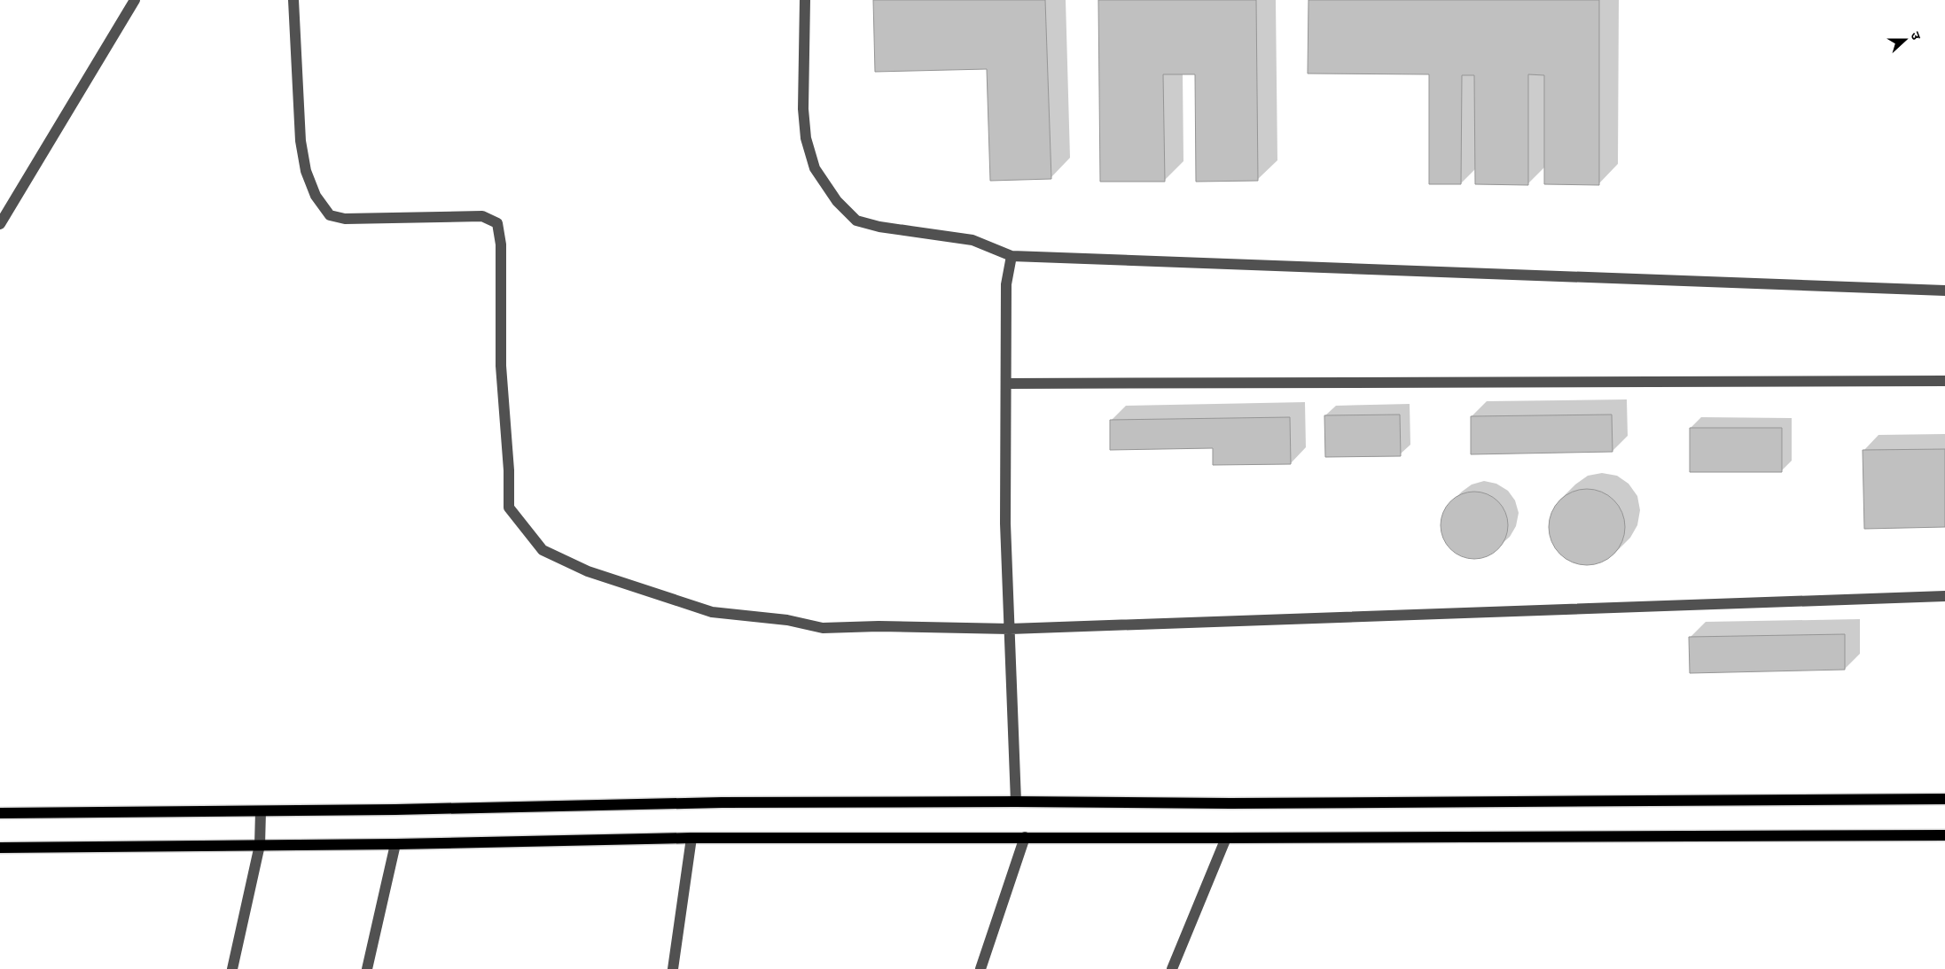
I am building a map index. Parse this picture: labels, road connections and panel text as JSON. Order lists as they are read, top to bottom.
{
  "north": "right"
}
